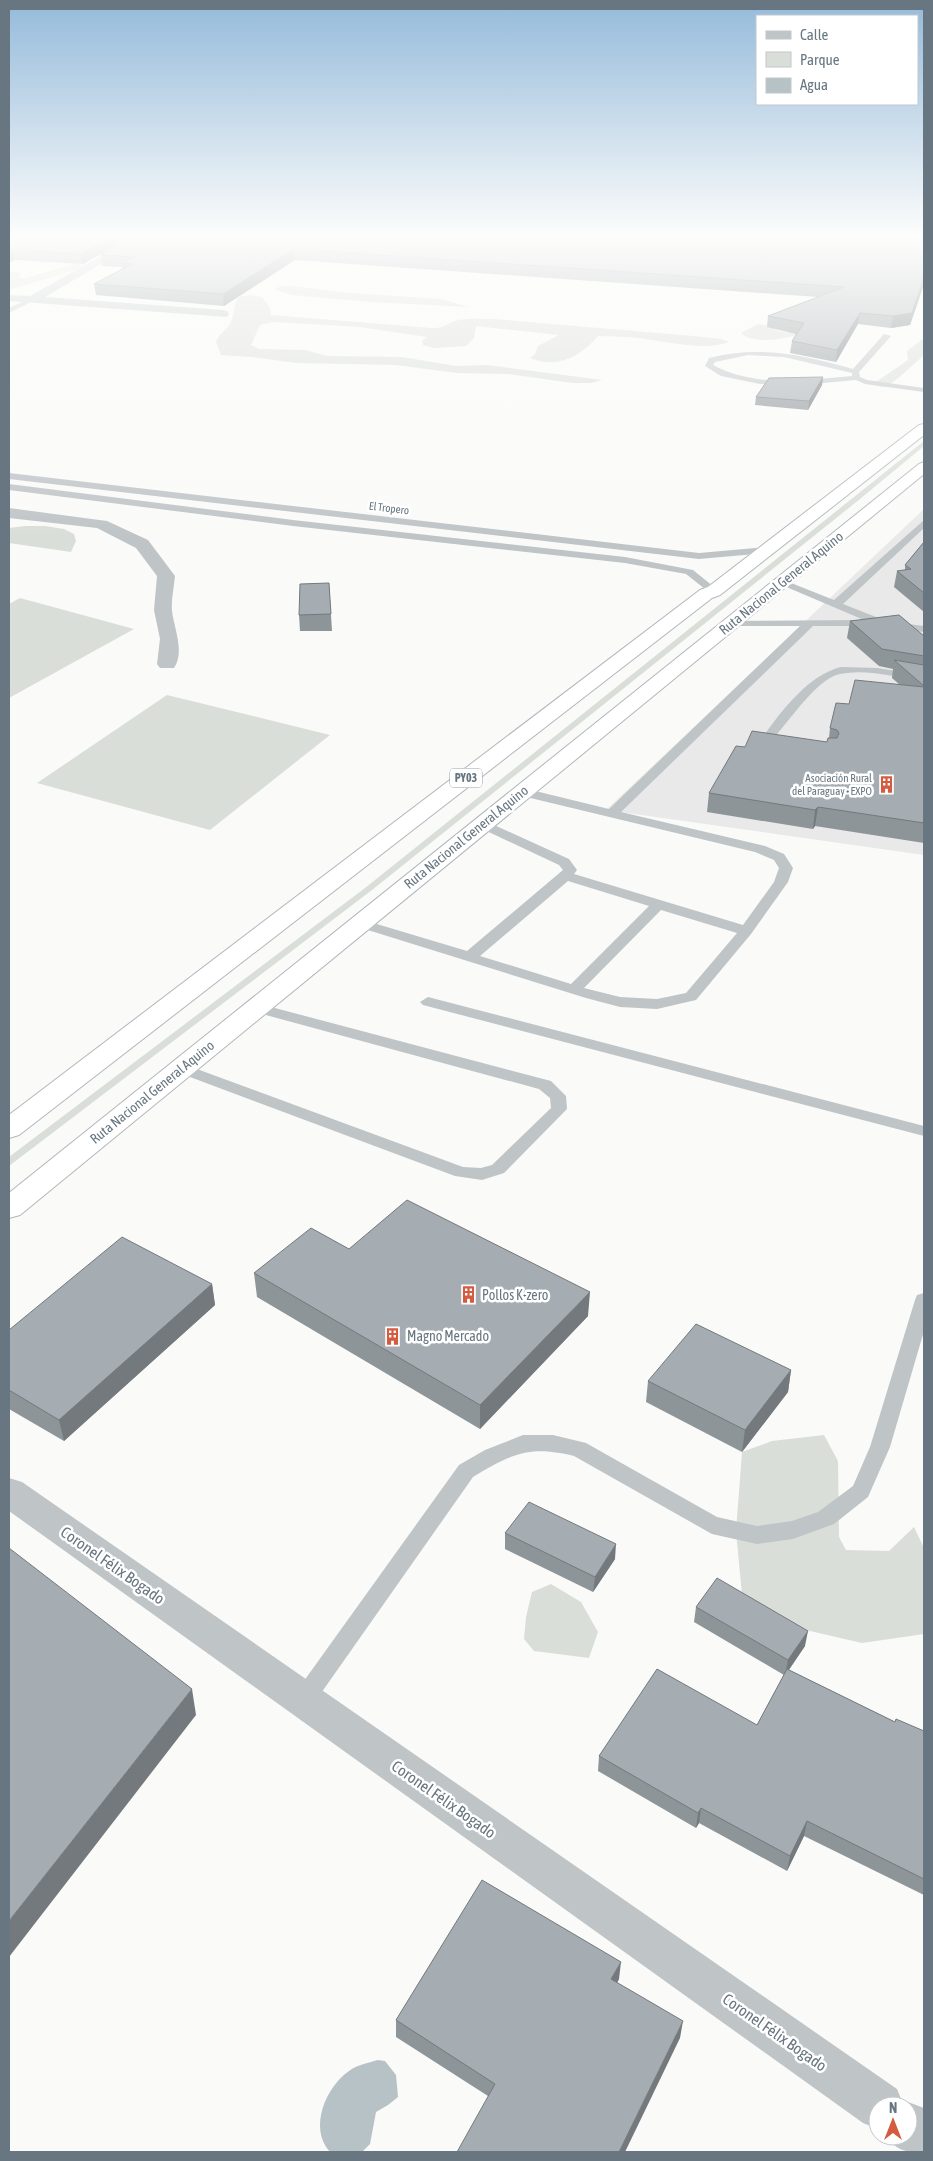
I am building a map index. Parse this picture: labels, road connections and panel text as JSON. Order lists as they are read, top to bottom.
{
  "streets": {
    "highway": ["Ruta Nacional General Aquino", "PY03"],
    "street": ["Coronel Félix Bogado"],
    "lane": ["El Tropero"]
  },
  "crossings": [
    ["El Tropero", "PY03"]
  ],
  "places": {
    "building": ["Asociación Rural del Paraguay - EXPO", "Pollos K-zero", "Magno Mercado"]
  },
  "legend": ["Calle", "Parque", "Agua"],
  "north": "top"
}
